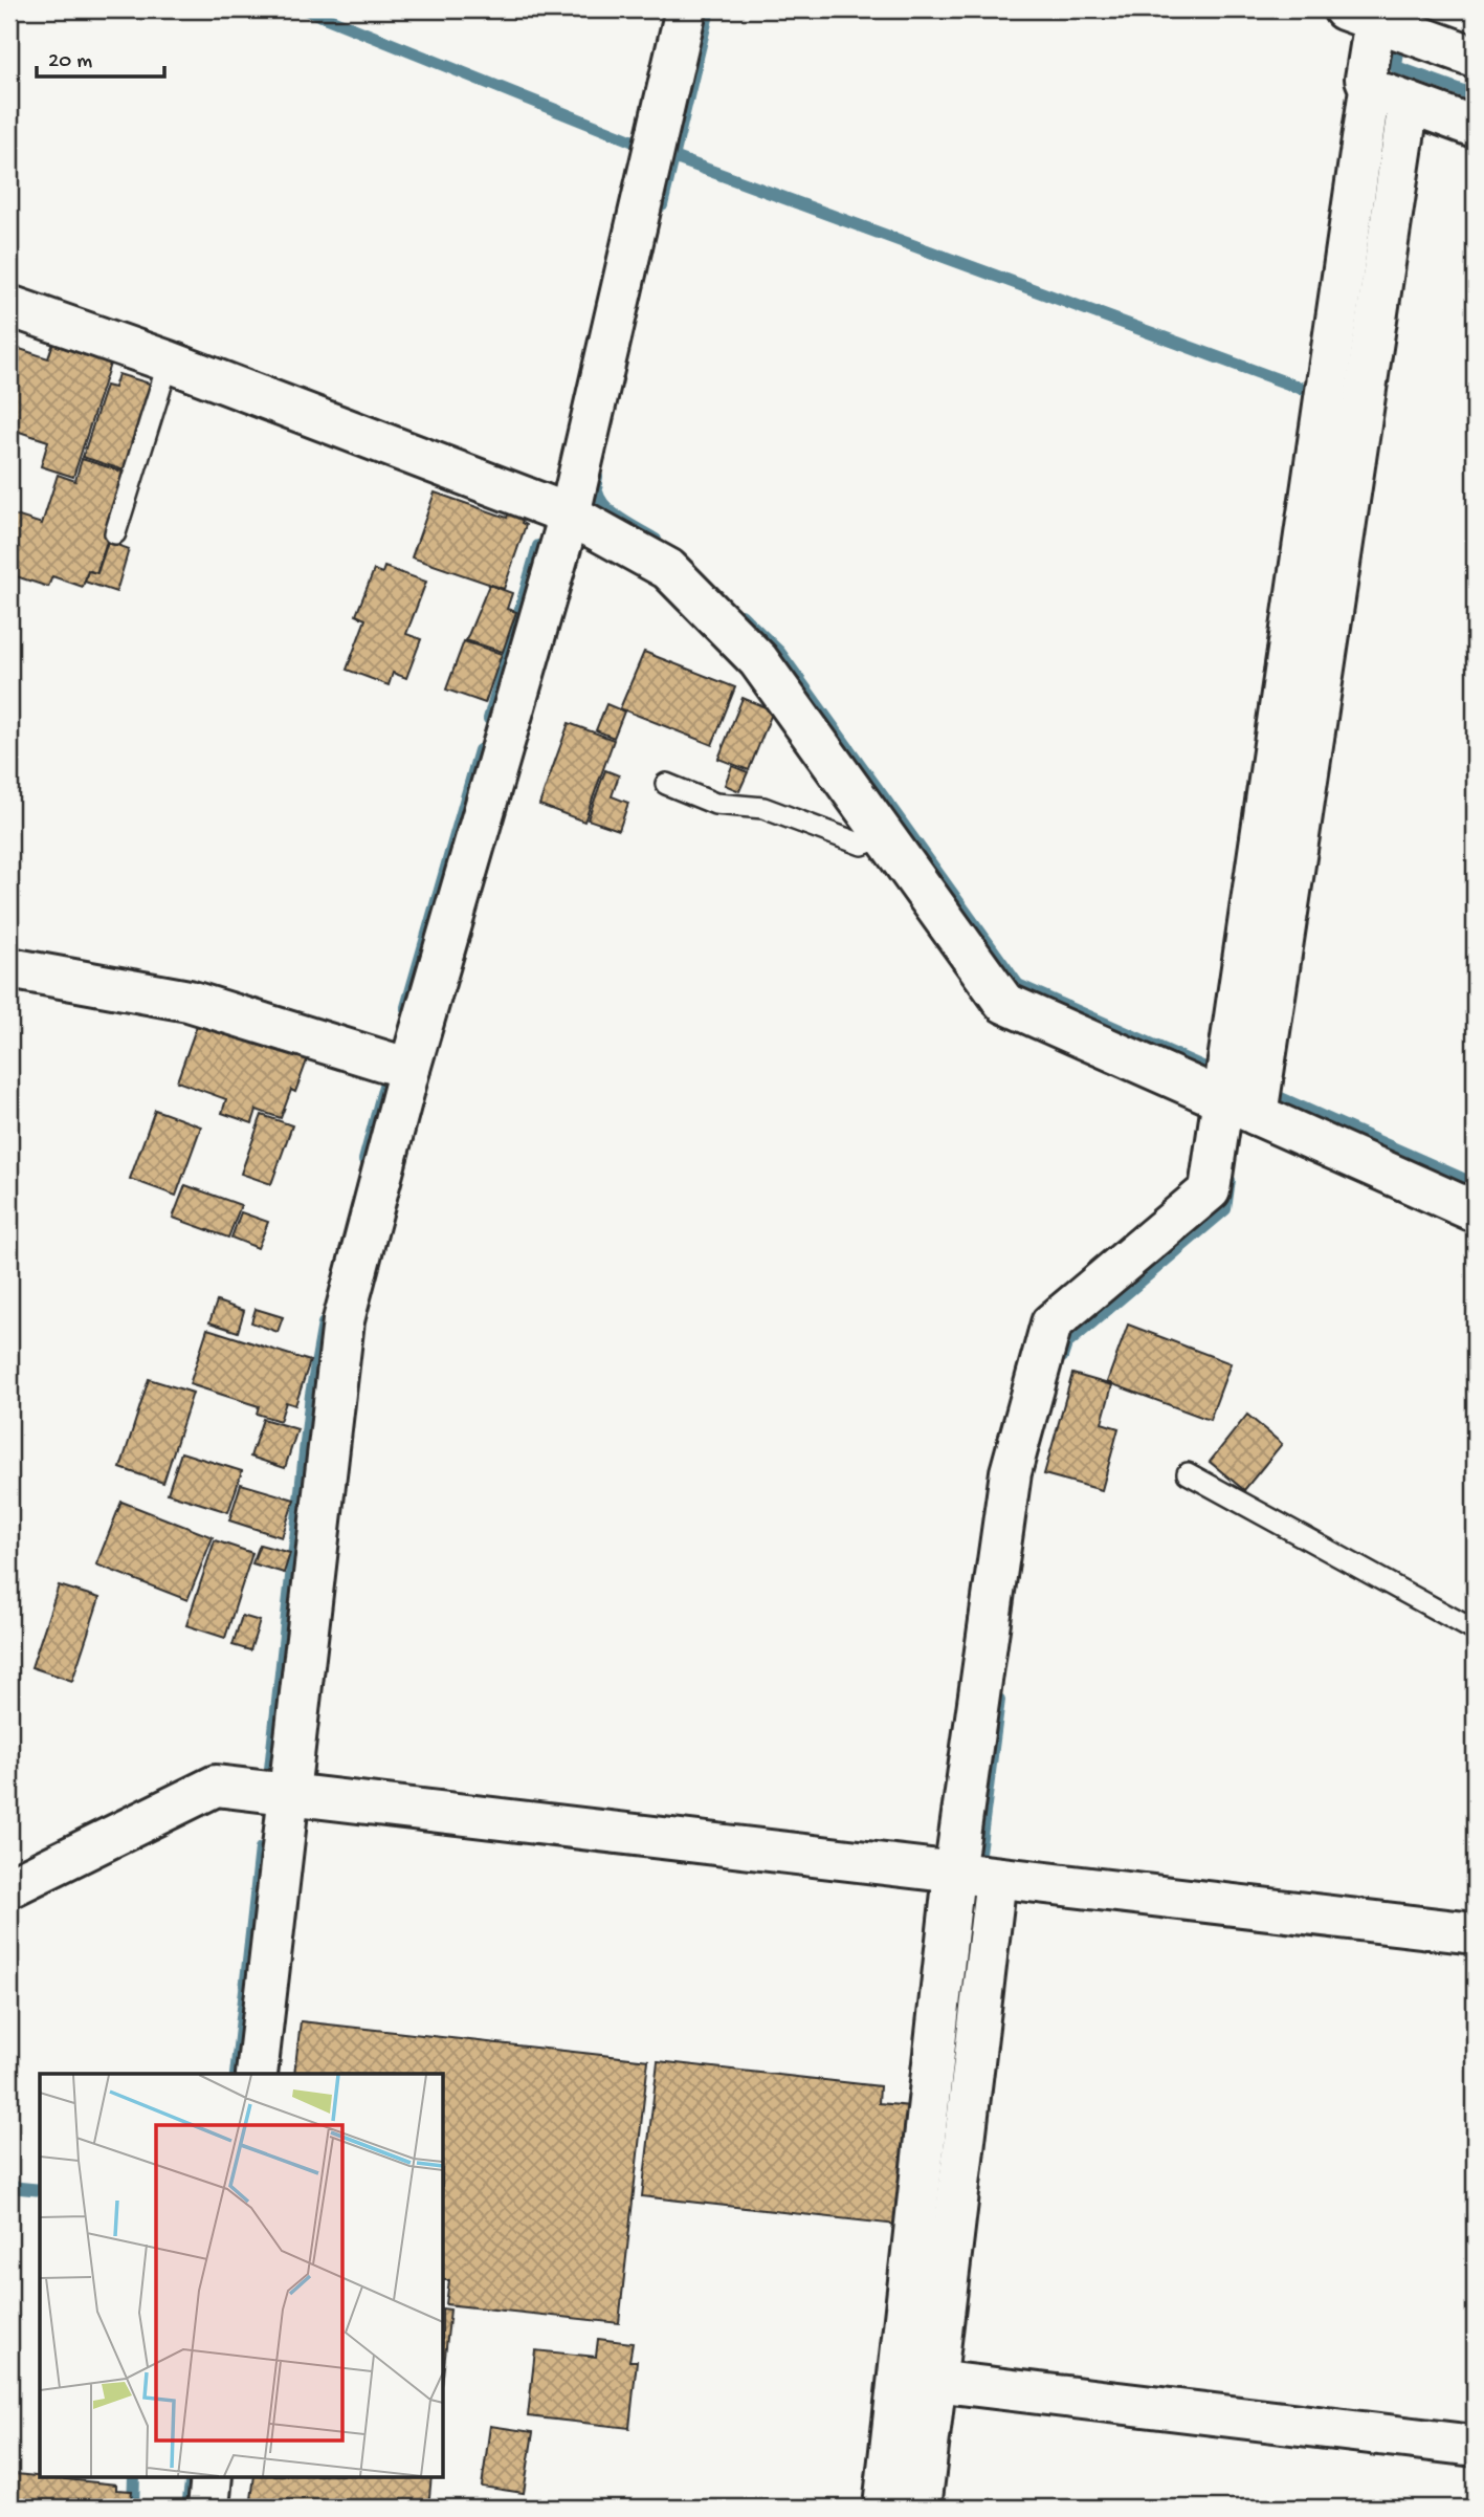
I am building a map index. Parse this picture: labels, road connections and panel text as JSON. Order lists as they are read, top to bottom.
{
  "scale_bar": "20 m"
}
